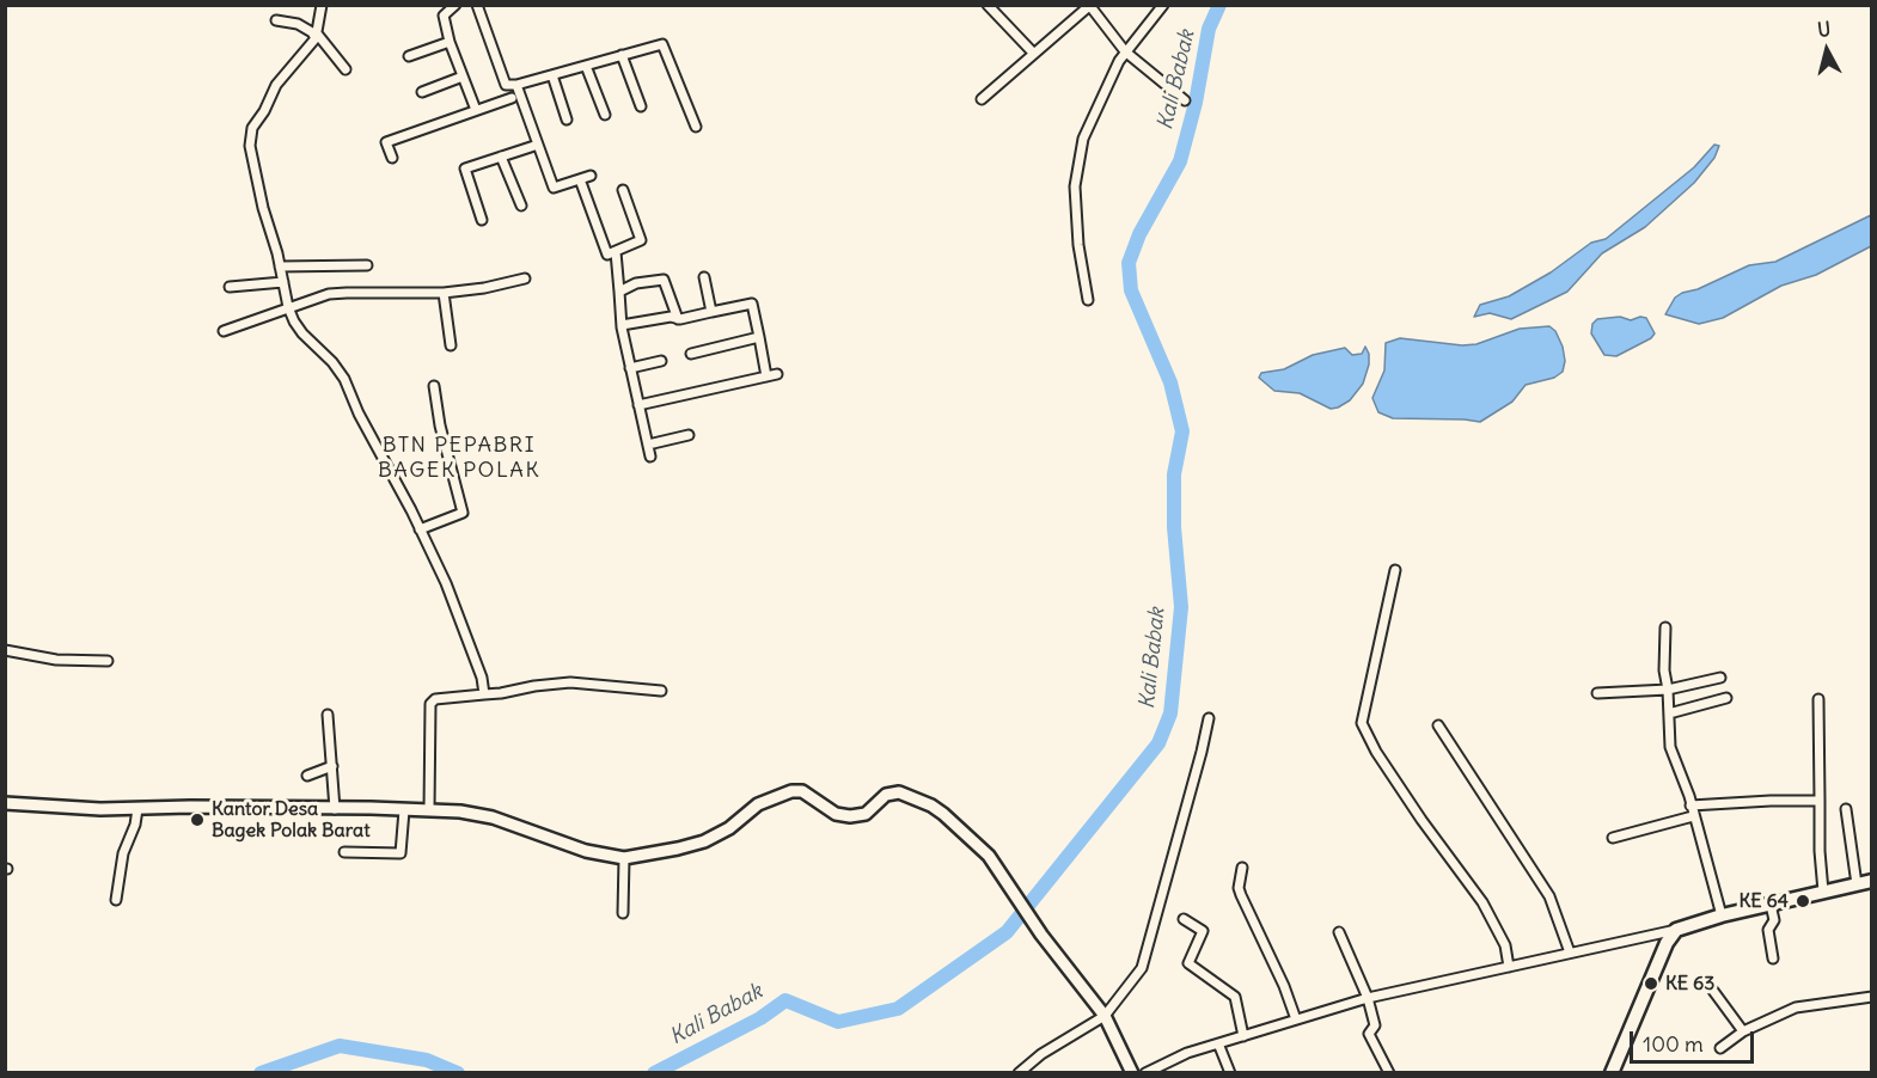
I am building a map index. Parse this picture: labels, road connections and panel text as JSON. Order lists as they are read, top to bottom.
{
  "districts": ["BTN PEPABRI BAGEK POLAK"],
  "water": ["Kali Babak"],
  "places": ["Kantor Desa Bagek Polak Barat", "KE 64", "KE 63"],
  "scale_bar": "100 m",
  "north": "top"
}
